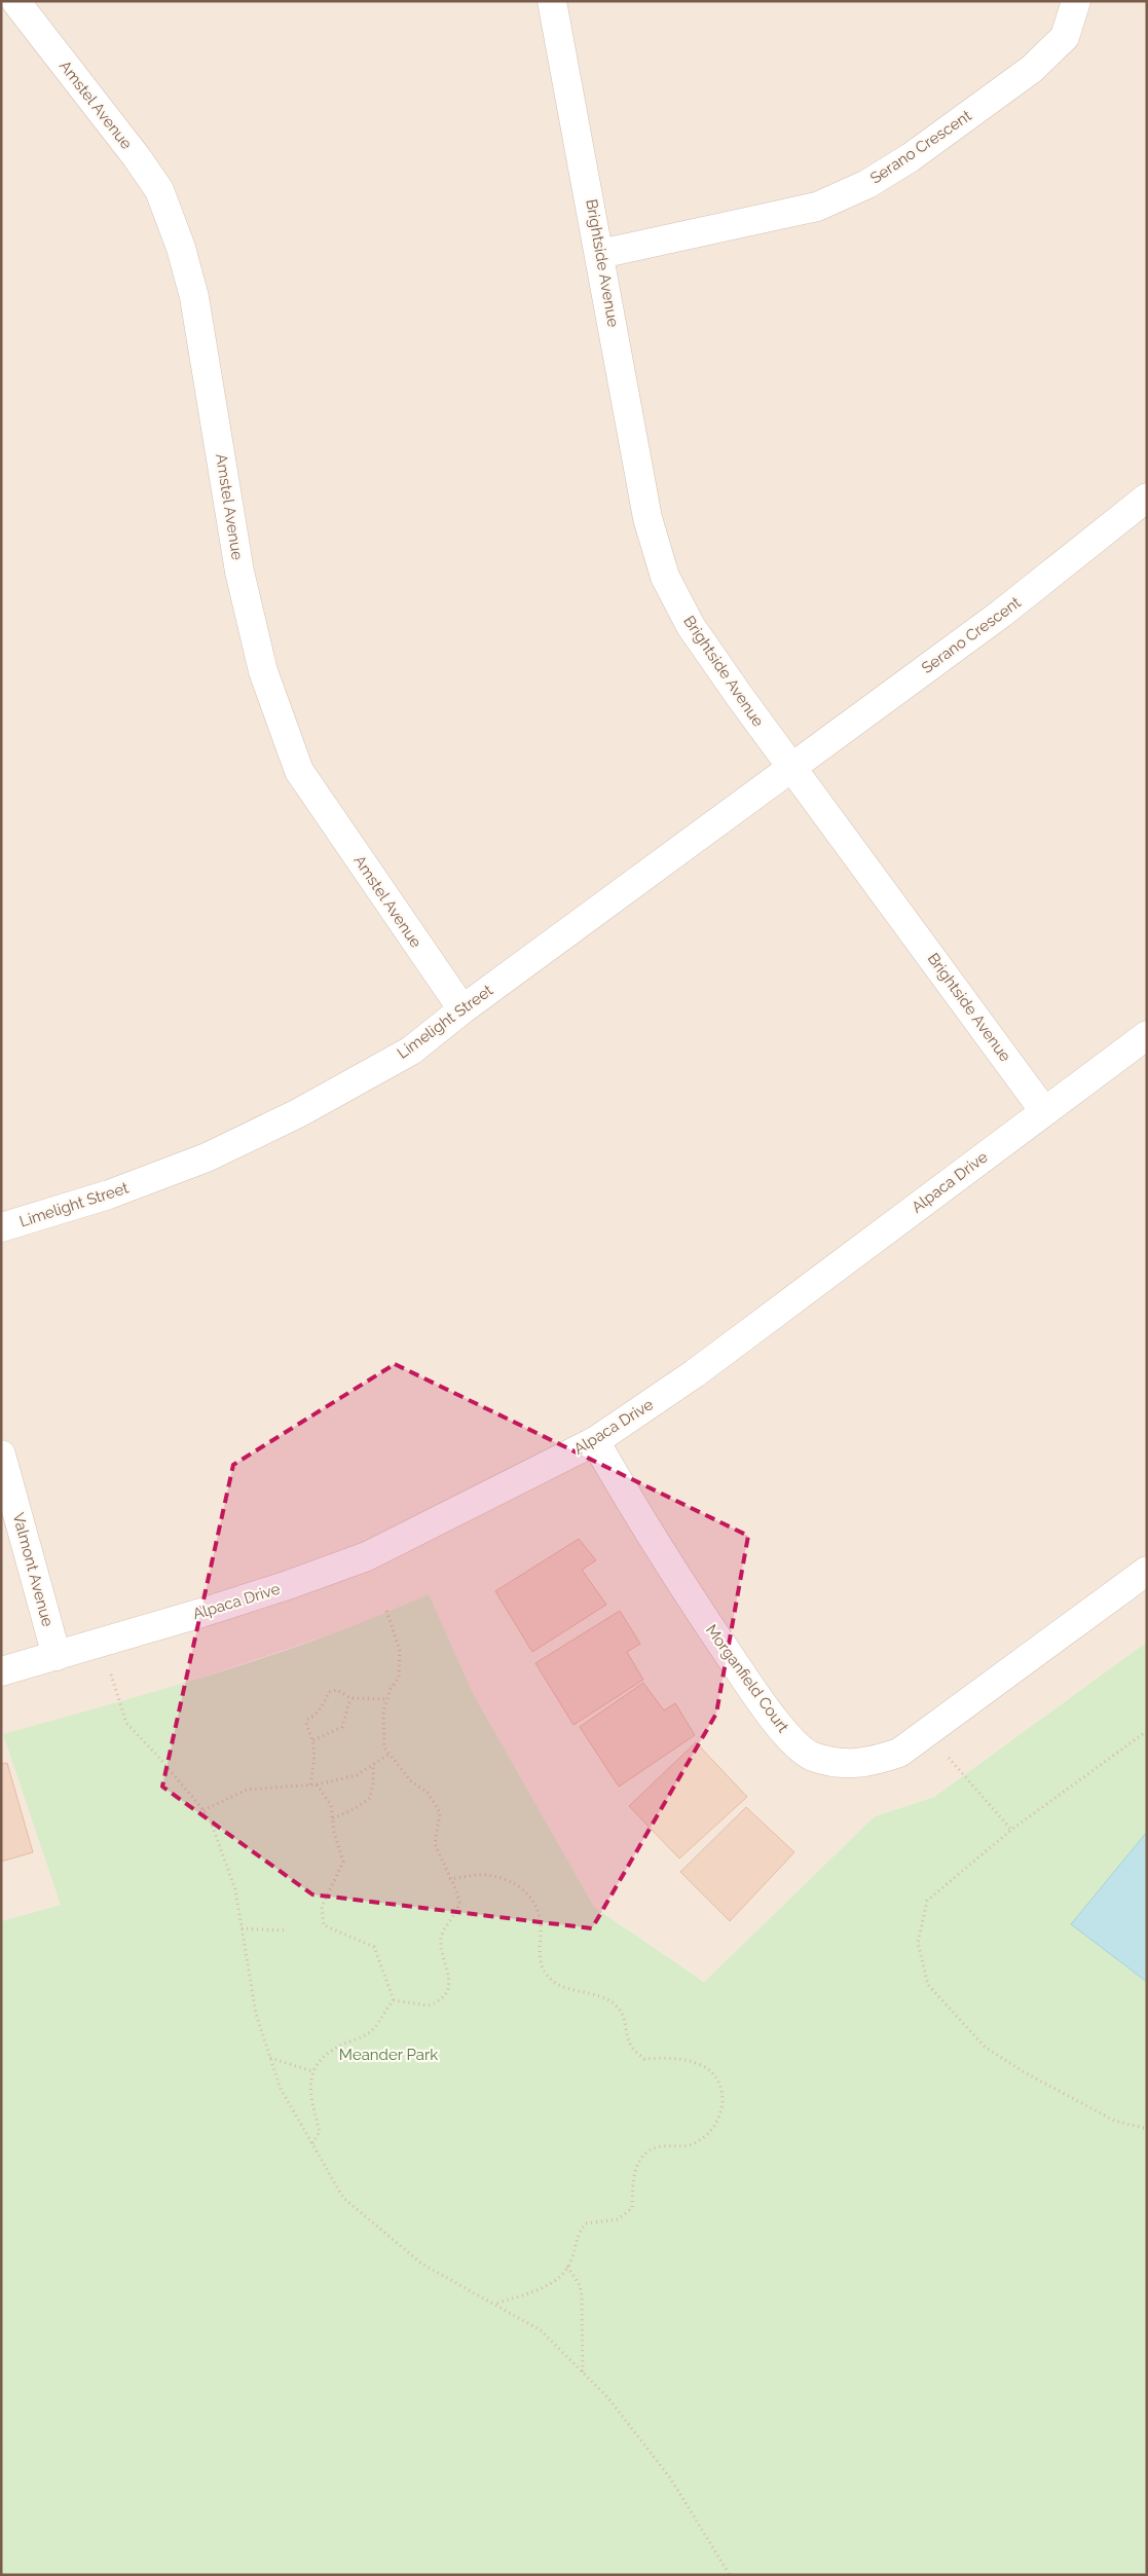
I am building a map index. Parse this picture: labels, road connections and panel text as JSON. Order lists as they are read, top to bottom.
{
  "streets": {
    "street": [
      "Amstel Avenue",
      "Serano Crescent",
      "Brightside Avenue",
      "Limelight Street",
      "Alpaca Drive",
      "Valmont Avenue",
      "Morganfield Court"
    ]
  },
  "crossings": [
    ["Amstel Avenue", "Limelight Street"],
    ["Serano Crescent", "Brightside Avenue"],
    ["Serano Crescent", "Limelight Street"],
    ["Brightside Avenue", "Limelight Street"],
    ["Brightside Avenue", "Alpaca Drive"],
    ["Alpaca Drive", "Valmont Avenue"],
    ["Alpaca Drive", "Morganfield Court"]
  ],
  "parks": ["Meander Park"]
}
